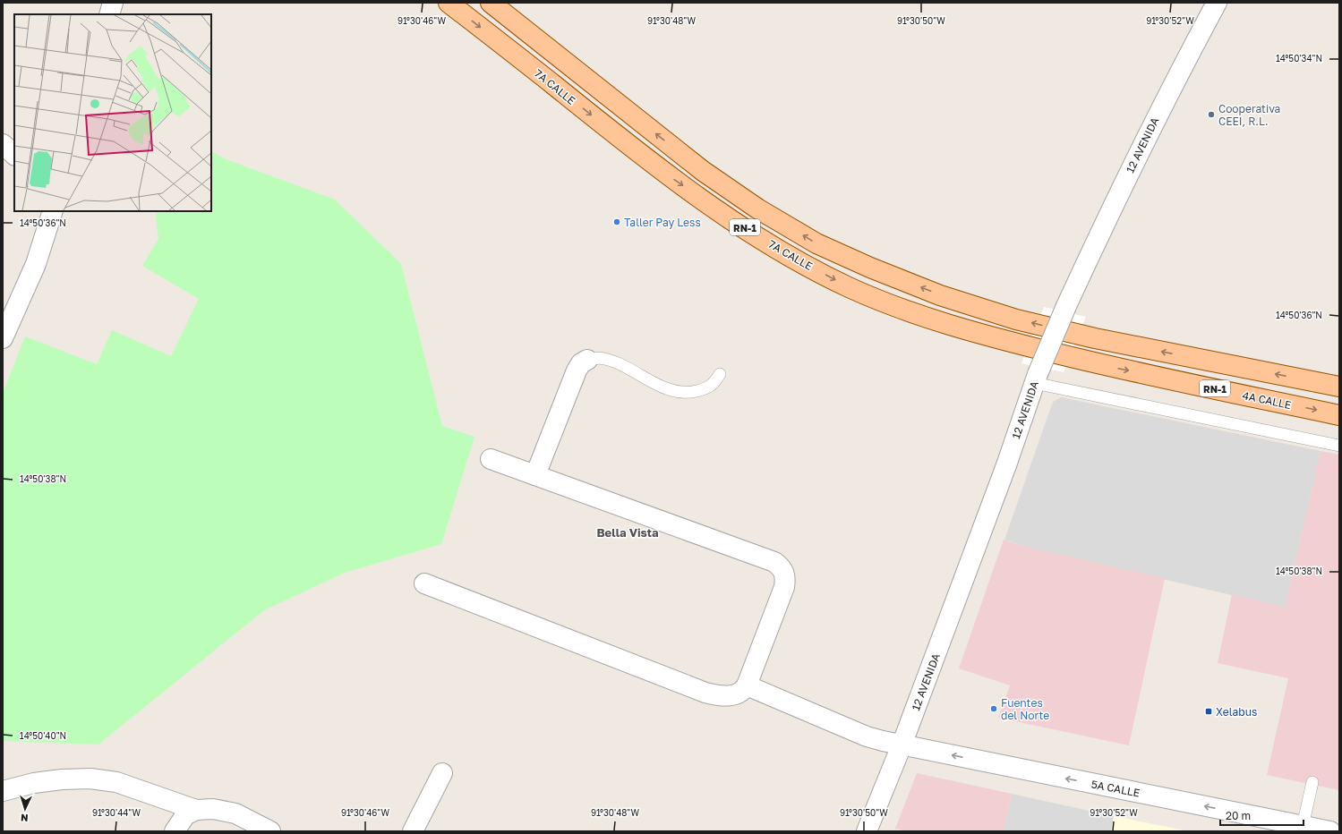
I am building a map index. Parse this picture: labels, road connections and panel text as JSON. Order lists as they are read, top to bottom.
{
  "streets": {
    "main road": ["7A CALLE", "RN-1", "4A CALLE"],
    "street": ["12 AVENIDA", "5A CALLE"]
  },
  "crossings": [
    ["7A CALLE", "4A CALLE"],
    ["12 AVENIDA", "5A CALLE"]
  ],
  "one_way": ["5A CALLE"],
  "districts": ["Bella Vista"],
  "places": {
    "other": ["Cooperativa CEEI, R.L.", "Taller Pay Less", "Fuentes del Norte"],
    "transit": ["Xelabus"]
  },
  "scale_bar": "20 m",
  "north": "bottom",
  "coordinates": [
    "91°30'46\"W",
    "91°30'48\"W",
    "91°30'50\"W",
    "91°30'52\"W",
    "14°50'34\"N",
    "14°50'36\"N",
    "14°50'38\"N",
    "14°50'40\"N",
    "91°30'44\"W"
  ]
}
